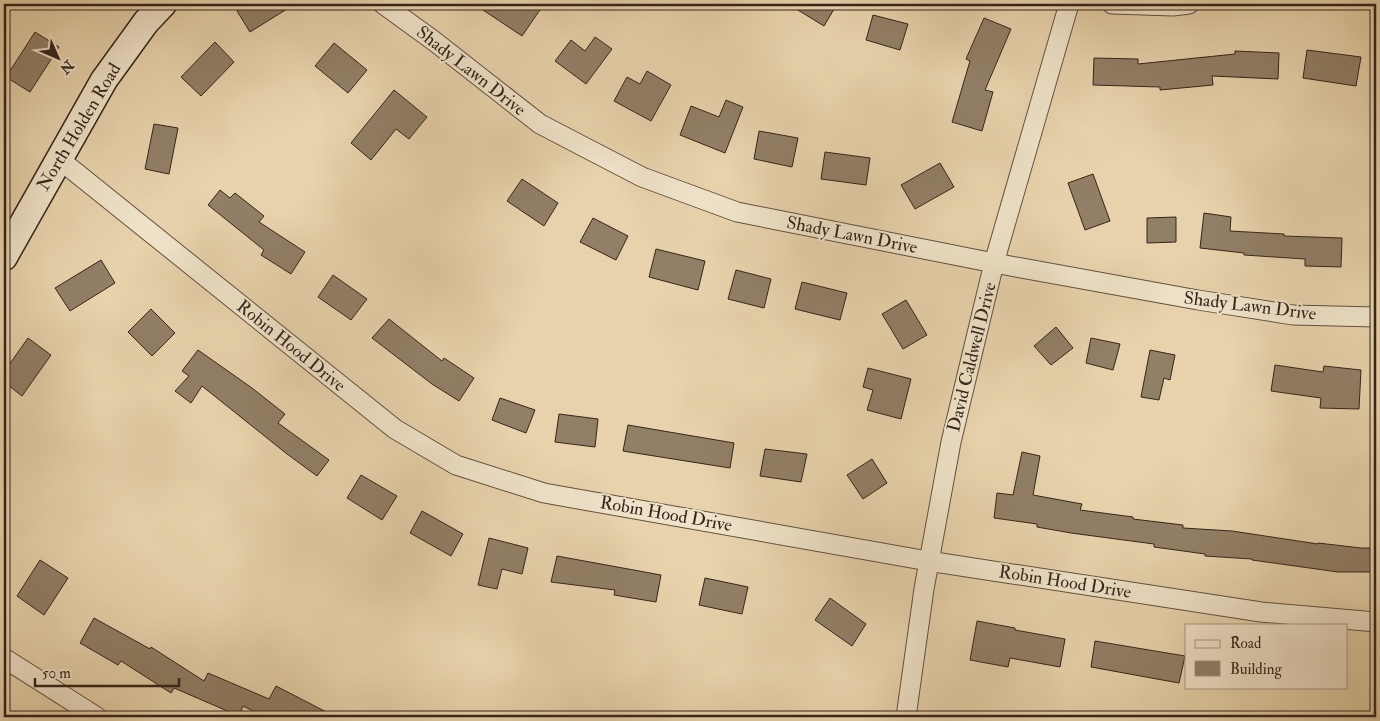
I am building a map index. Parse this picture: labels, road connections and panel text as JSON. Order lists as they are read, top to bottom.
{
  "streets": {
    "main road": ["North Holden Road"],
    "street": ["Shady Lawn Drive", "Robin Hood Drive", "David Caldwell Drive"]
  },
  "crossings": [
    ["Shady Lawn Drive", "David Caldwell Drive"],
    ["North Holden Road", "Robin Hood Drive"],
    ["Robin Hood Drive", "David Caldwell Drive"]
  ],
  "legend": ["Road", "Building"],
  "scale_bar": "50 m",
  "north": "bottom right"
}
